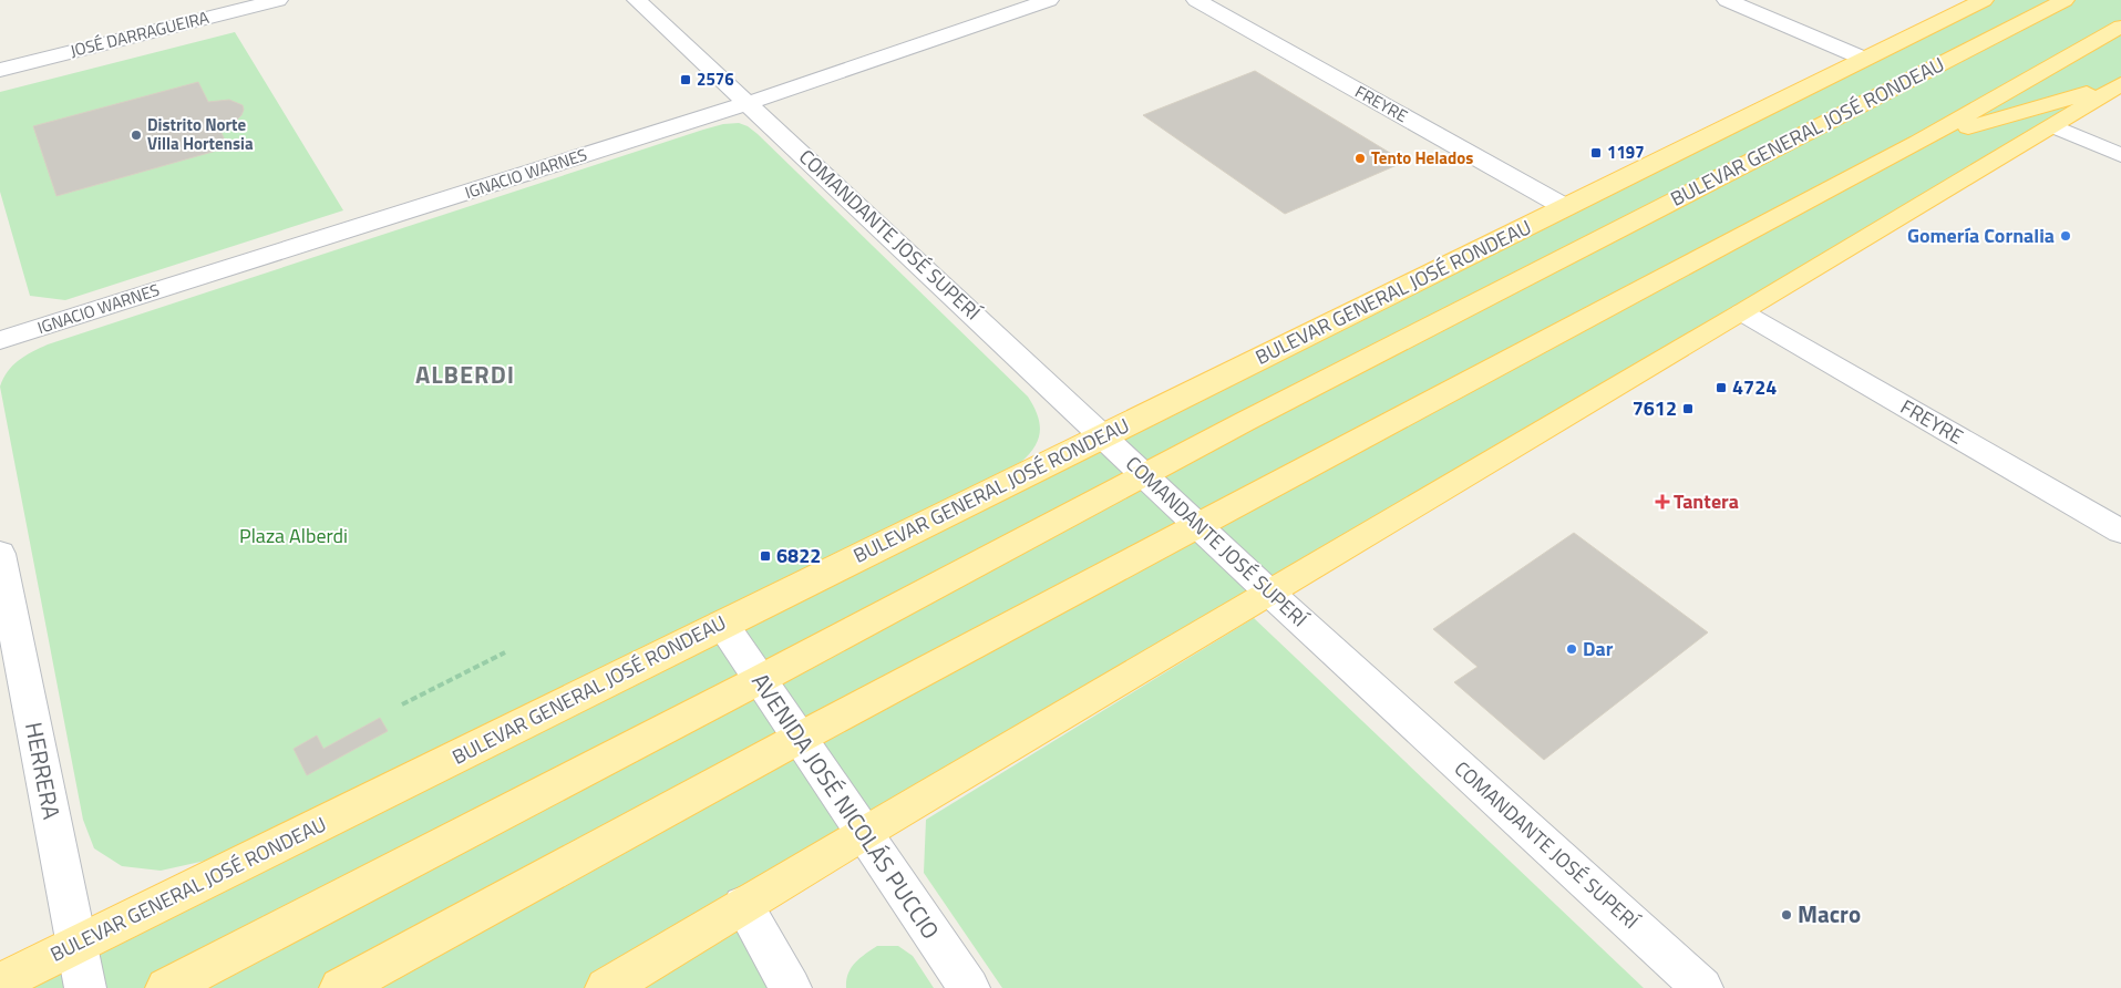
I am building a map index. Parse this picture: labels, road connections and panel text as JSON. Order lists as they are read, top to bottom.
{
  "streets": {
    "main road": ["BULEVAR GENERAL JOSÉ RONDEAU"],
    "street": [
      "JOSÉ DARRAGUEIRA",
      "FREYRE",
      "IGNACIO WARNES",
      "COMANDANTE JOSÉ SUPERÍ",
      "HERRERA",
      "AVENIDA JOSÉ NICOLÁS PUCCIO"
    ]
  },
  "crossings": [
    ["FREYRE", "BULEVAR GENERAL JOSÉ RONDEAU"],
    ["BULEVAR GENERAL JOSÉ RONDEAU", "COMANDANTE JOSÉ SUPERÍ"],
    ["BULEVAR GENERAL JOSÉ RONDEAU", "HERRERA"],
    ["BULEVAR GENERAL JOSÉ RONDEAU", "AVENIDA JOSÉ NICOLÁS PUCCIO"],
    ["IGNACIO WARNES", "COMANDANTE JOSÉ SUPERÍ"]
  ],
  "districts": ["ALBERDI"],
  "parks": ["Plaza Alberdi"],
  "places": {
    "transit": [
      "2576",
      "1197",
      "4724",
      "7612",
      "6822"
    ],
    "other": [
      "Distrito Norte Villa Hortensia",
      "Tento Helados",
      "Gomería Cornalia",
      "Dar",
      "Macro"
    ],
    "health": ["Tantera"]
  }
}
